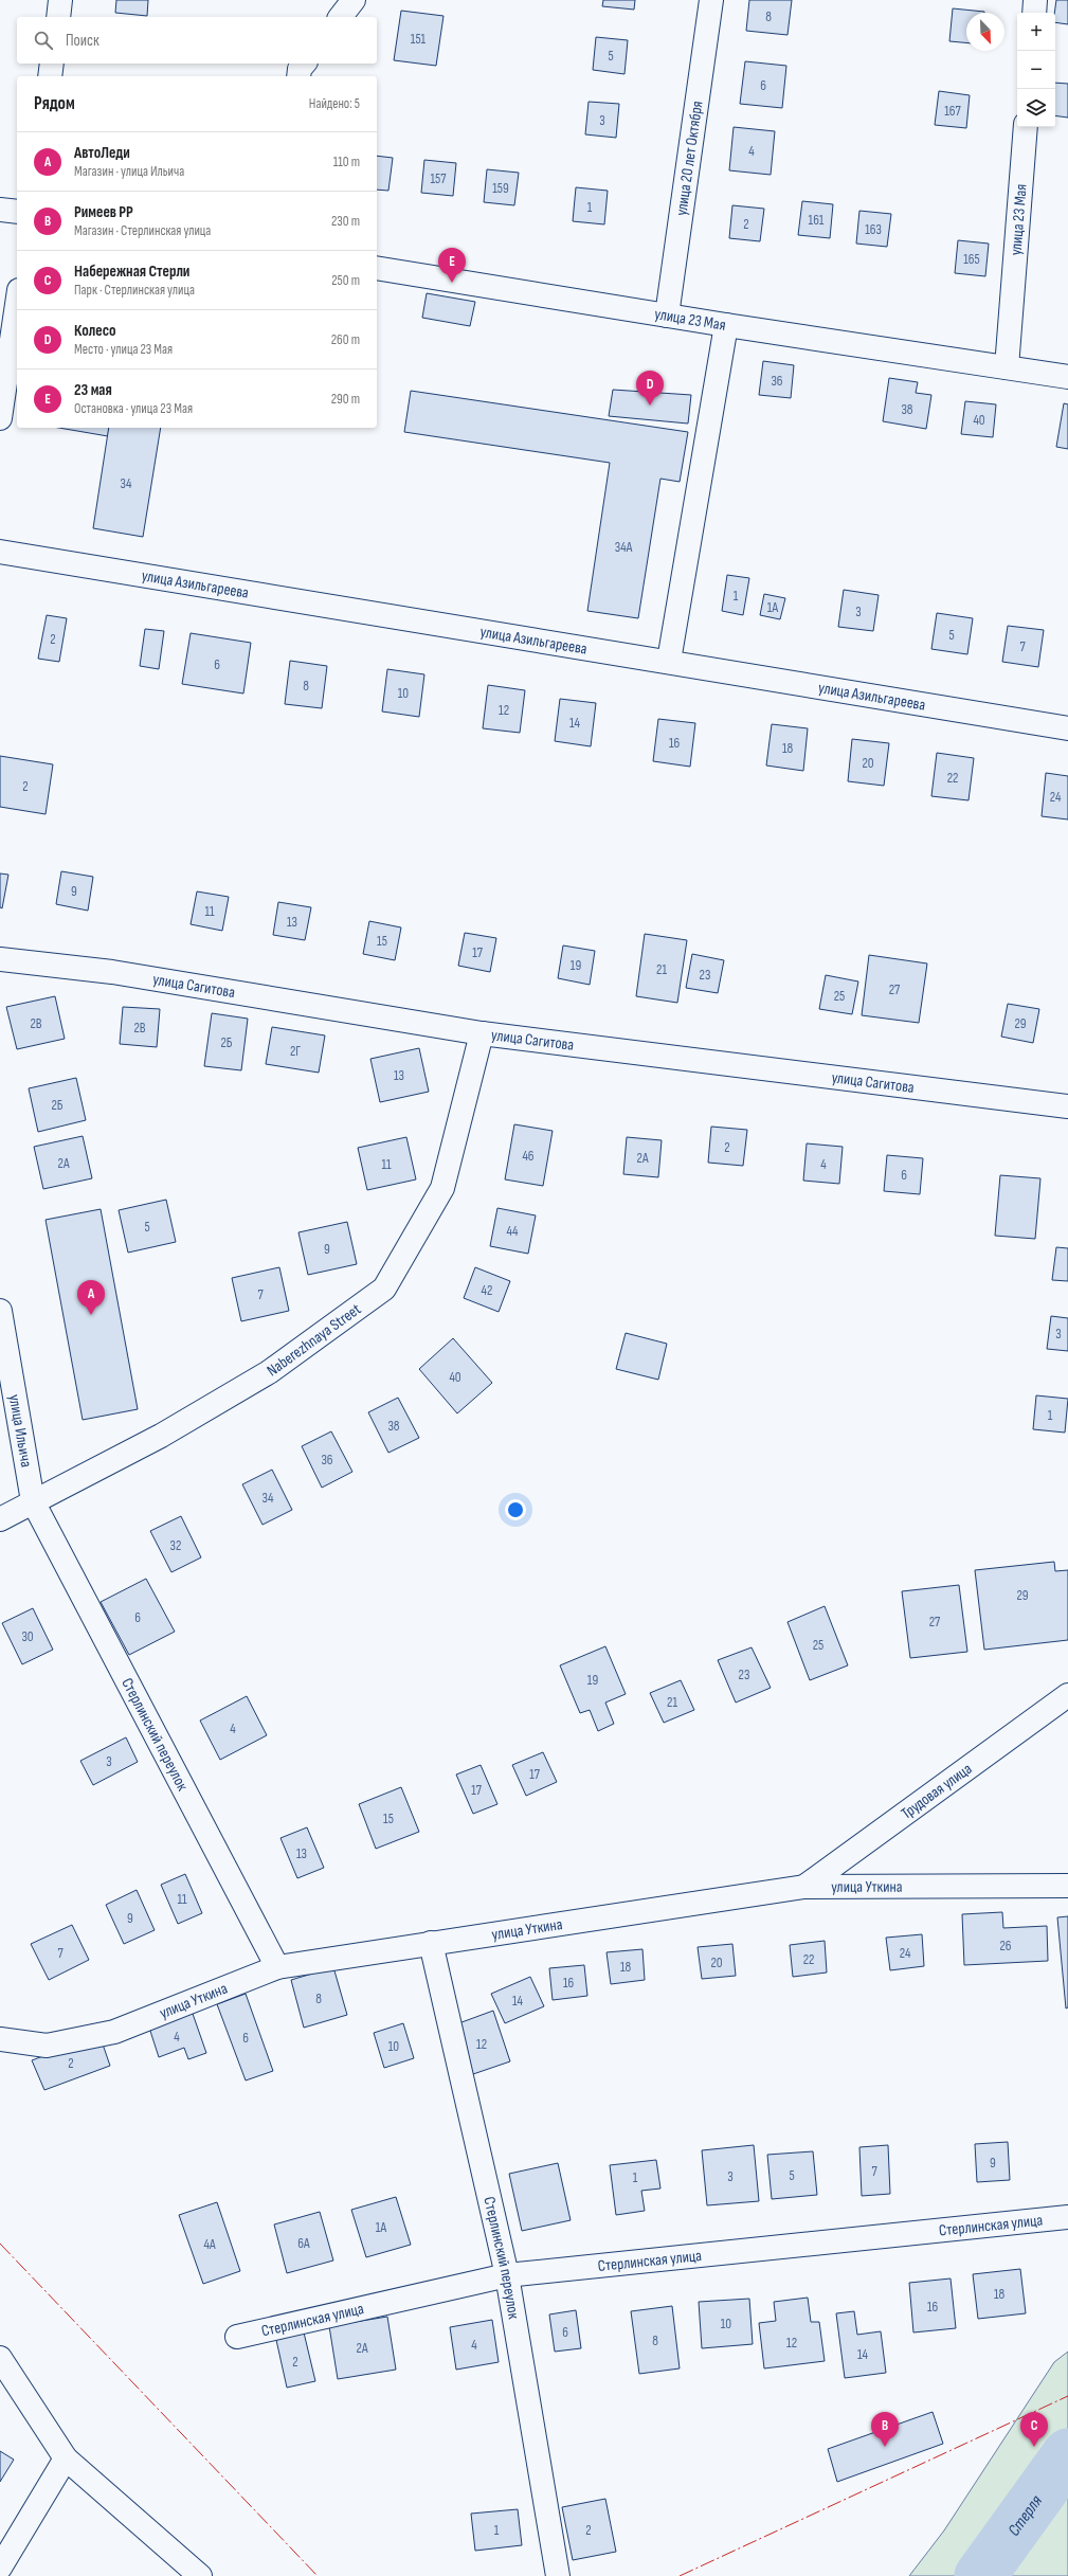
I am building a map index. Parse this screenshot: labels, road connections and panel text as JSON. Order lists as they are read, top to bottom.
{
  "streets": {
    "street": [
      "улица 20 лет Октября",
      "улица 23 Мая",
      "улица Азильгареева",
      "улица Сагитова",
      "Naberezhnaya Street",
      "улица Ильича",
      "Стерлинский переулок",
      "Трудовая улица",
      "улица Уткина",
      "Стерлинская улица"
    ]
  },
  "crossings": [
    ["улица 20 лет Октября", "улица 23 Мая"],
    ["улица Сагитова", "Naberezhnaya Street"],
    ["Naberezhnaya Street", "улица Ильича"],
    ["Naberezhnaya Street", "Стерлинский переулок"],
    ["улица Ильича", "Стерлинский переулок"],
    ["Стерлинский переулок", "улица Уткина"],
    ["Стерлинский переулок", "Стерлинская улица"],
    ["Трудовая улица", "улица Уткина"]
  ],
  "water": ["Стерля"],
  "house_numbers": [
    "8",
    "151",
    "5",
    "6",
    "167",
    "3",
    "4",
    "157",
    "159",
    "1",
    "161",
    "2",
    "163",
    "165",
    "36",
    "38",
    "40",
    "34",
    "34А",
    "1",
    "1А",
    "3",
    "5",
    "2",
    "7",
    "6",
    "8",
    "10",
    "12",
    "14",
    "16",
    "18",
    "20",
    "22",
    "2",
    "24",
    "9",
    "11",
    "13",
    "15",
    "17",
    "19",
    "21",
    "23",
    "27",
    "25",
    "2В",
    "29",
    "2В",
    "2Б",
    "2Г",
    "13",
    "2Б",
    "2",
    "46",
    "2А",
    "2А",
    "11",
    "4",
    "6",
    "5",
    "44",
    "9",
    "42",
    "7",
    "3",
    "40",
    "1",
    "38",
    "36",
    "34",
    "32",
    "29",
    "6",
    "27",
    "30",
    "25",
    "23",
    "19",
    "21",
    "4",
    "3",
    "17",
    "17",
    "15",
    "13",
    "11",
    "9",
    "26",
    "7",
    "24",
    "22",
    "20",
    "18",
    "16",
    "8",
    "14",
    "4",
    "6",
    "12",
    "10",
    "2",
    "9",
    "7",
    "5",
    "3",
    "1",
    "1А",
    "6А",
    "4А",
    "18",
    "16",
    "10",
    "6",
    "8",
    "12",
    "4",
    "2А",
    "14",
    "2",
    "1",
    "2"
  ],
  "north": "bottom right",
  "page": {
    "map_buttons": ["+", "−"],
    "search": "Поиск",
    "heading": ["Рядом", "Найдено: 5"],
    "list": [
      {
        "mark": "A",
        "name": "АвтоЛеди",
        "note": "Магазин · улица Ильича",
        "value": "110 m"
      },
      {
        "mark": "B",
        "name": "Римеев РР",
        "note": "Магазин · Стерлинская улица",
        "value": "230 m"
      },
      {
        "mark": "C",
        "name": "Набережная Стерли",
        "note": "Парк · Стерлинская улица",
        "value": "250 m"
      },
      {
        "mark": "D",
        "name": "Колесо",
        "note": "Место · улица 23 Мая",
        "value": "260 m"
      },
      {
        "mark": "E",
        "name": "23 мая",
        "note": "Остановка · улица 23 Мая",
        "value": "290 m"
      }
    ],
    "pins": [
      "E",
      "D",
      "A",
      "B",
      "C"
    ]
  }
}
